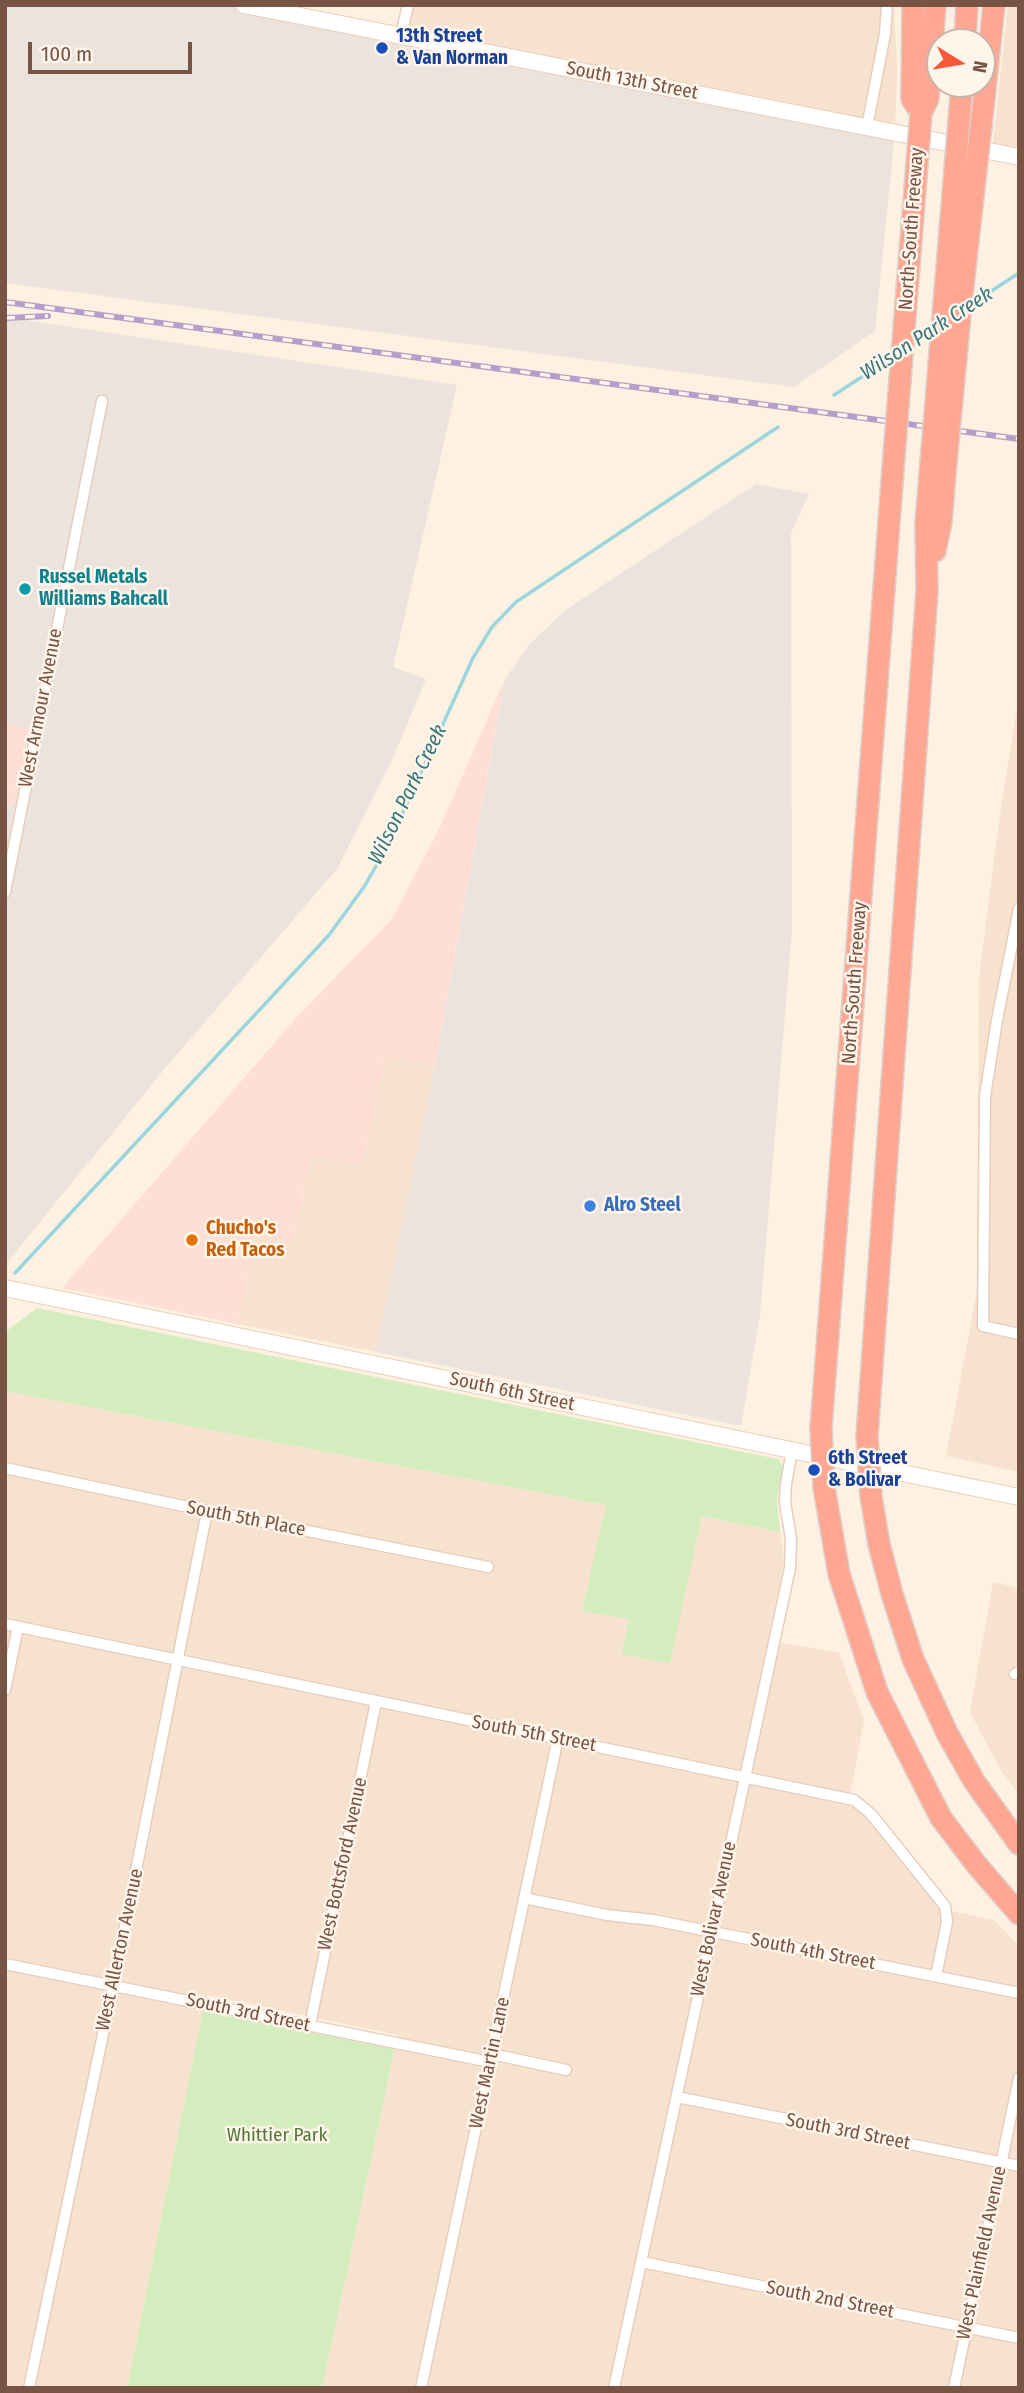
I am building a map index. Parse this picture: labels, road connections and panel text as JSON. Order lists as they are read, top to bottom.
{
  "streets": {
    "highway": ["North-South Freeway"],
    "street": [
      "South 13th Street",
      "West Armour Avenue",
      "South 6th Street",
      "South 5th Place",
      "South 5th Street",
      "West Bottsford Avenue",
      "West Bolivar Avenue",
      "West Allerton Avenue",
      "South 4th Street",
      "South 3rd Street",
      "West Martin Lane",
      "West Plainfield Avenue",
      "South 2nd Street"
    ]
  },
  "crossings": [
    ["South 6th Street", "West Bolivar Avenue"],
    ["South 5th Place", "West Allerton Avenue"],
    ["South 5th Street", "West Bottsford Avenue"],
    ["South 5th Street", "West Bolivar Avenue"],
    ["South 5th Street", "West Allerton Avenue"],
    ["South 5th Street", "South 4th Street"],
    ["South 5th Street", "West Martin Lane"],
    ["West Bottsford Avenue", "South 3rd Street"],
    ["West Bolivar Avenue", "South 4th Street"],
    ["West Bolivar Avenue", "South 3rd Street"],
    ["West Bolivar Avenue", "South 2nd Street"],
    ["West Allerton Avenue", "South 3rd Street"],
    ["South 4th Street", "West Martin Lane"],
    ["South 3rd Street", "West Martin Lane"],
    ["South 3rd Street", "West Plainfield Avenue"],
    ["West Plainfield Avenue", "South 2nd Street"]
  ],
  "water": ["Wilson Park Creek"],
  "parks": ["Whittier Park"],
  "places": [
    "13th Street & Van Norman",
    "Russel Metals Williams Bahcall",
    "Alro Steel",
    "Chucho's Red Tacos",
    "6th Street & Bolivar"
  ],
  "scale_bar": "100 m",
  "north": "right"
}
